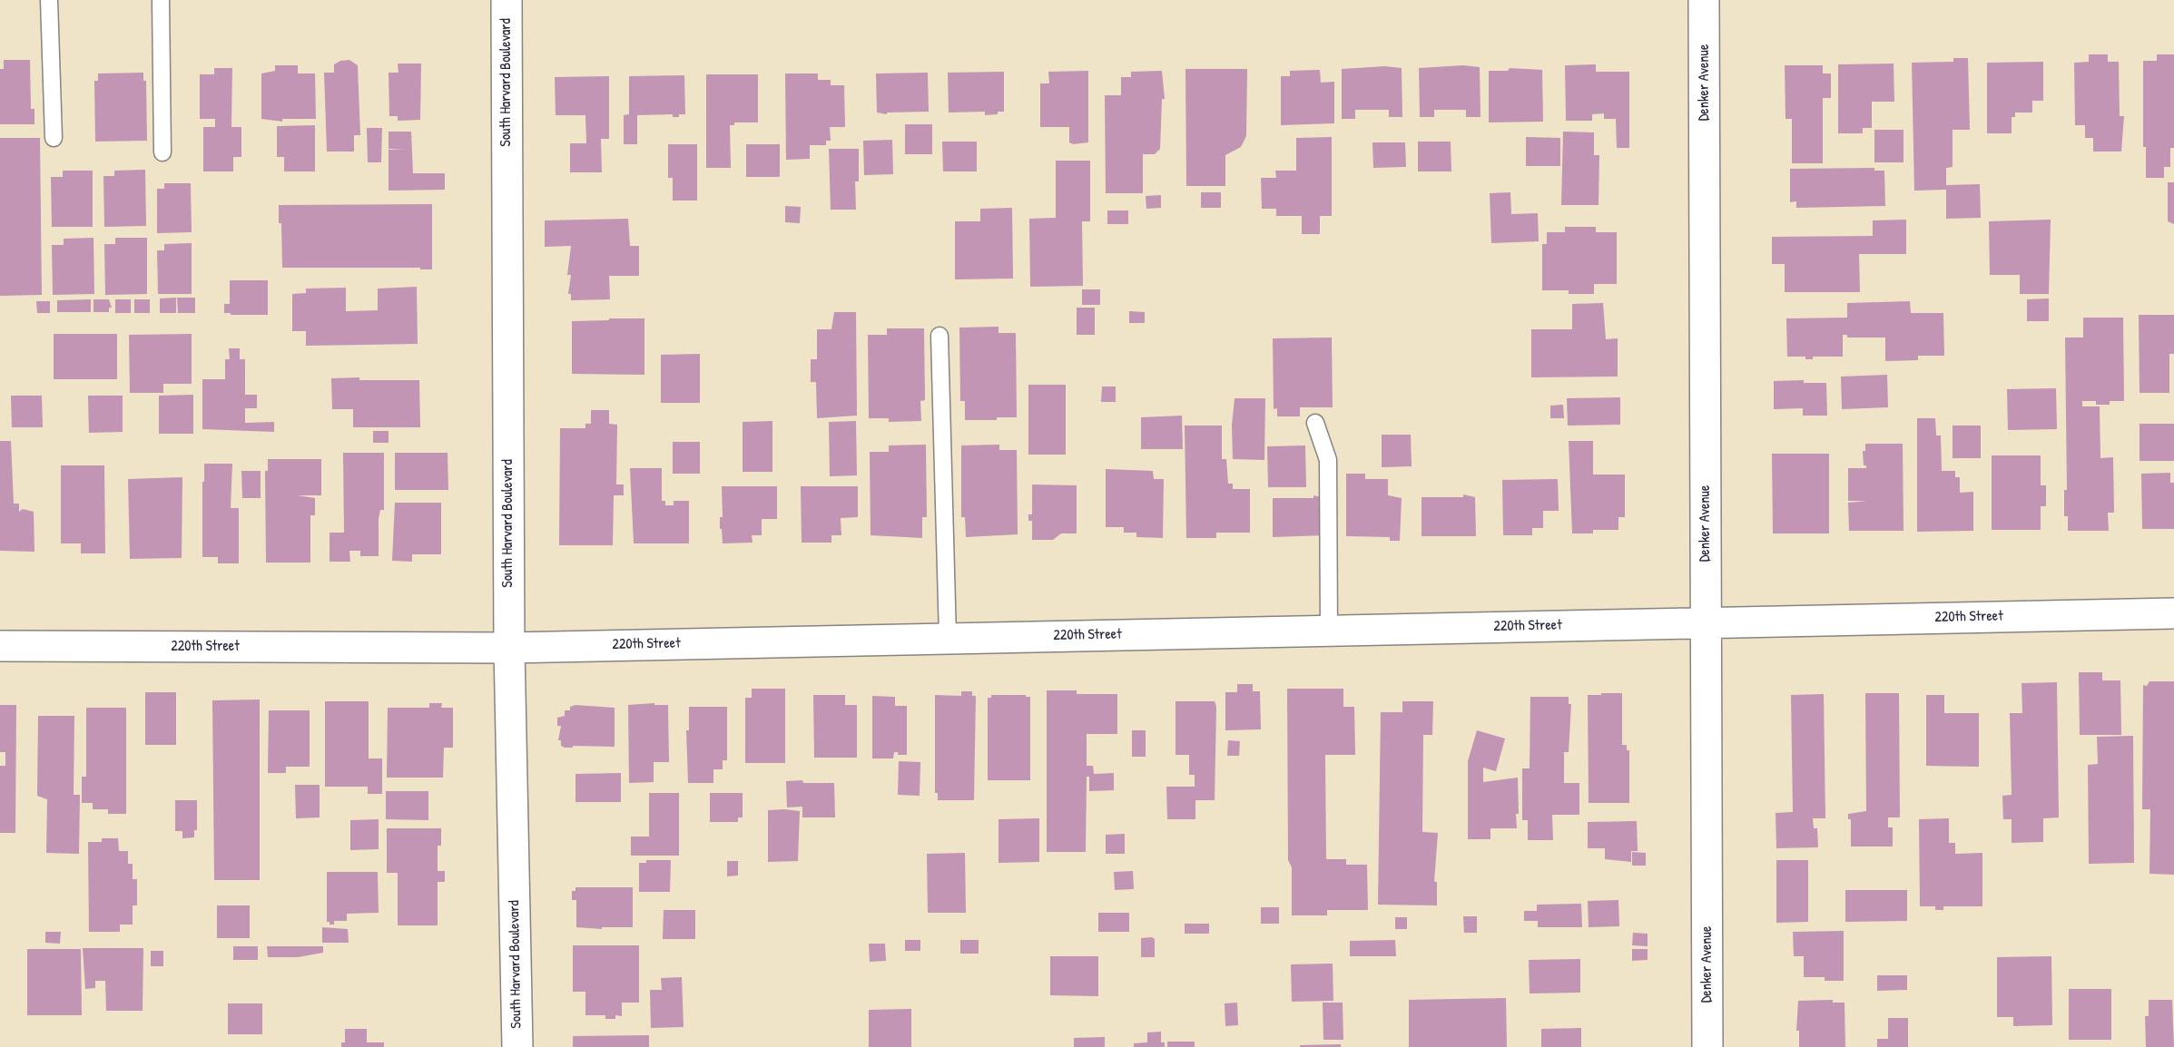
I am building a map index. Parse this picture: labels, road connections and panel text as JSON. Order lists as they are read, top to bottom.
{
  "streets": {
    "street": ["South Harvard Boulevard", "Denker Avenue", "220th Street"]
  },
  "crossings": [
    ["South Harvard Boulevard", "220th Street"],
    ["Denker Avenue", "220th Street"]
  ]
}
